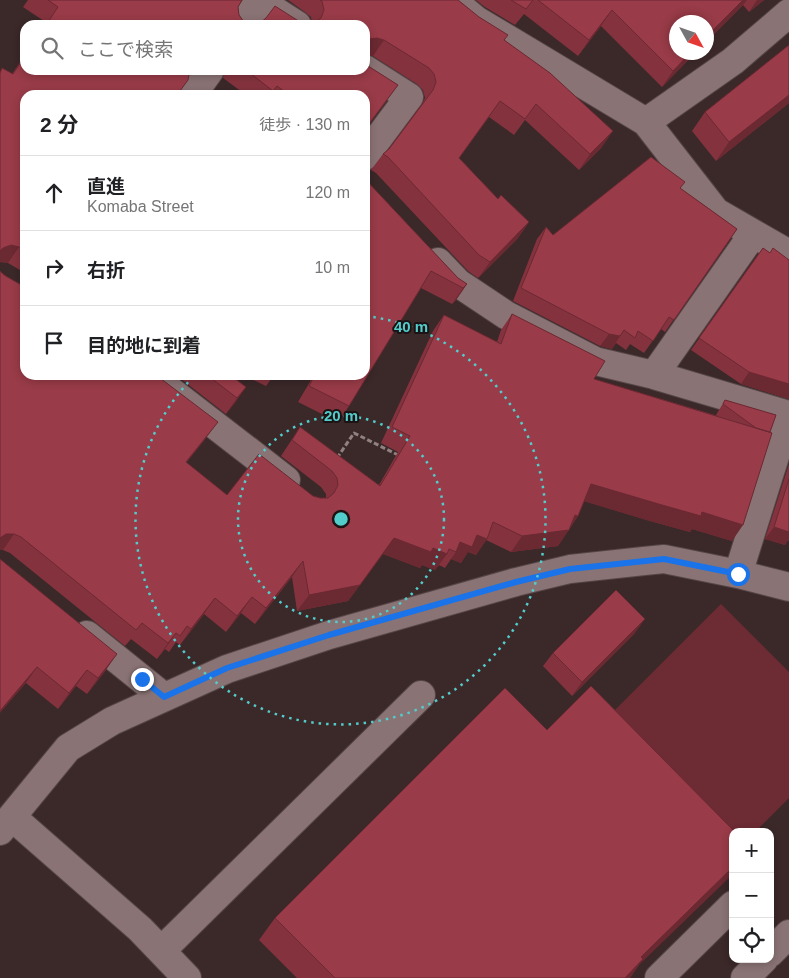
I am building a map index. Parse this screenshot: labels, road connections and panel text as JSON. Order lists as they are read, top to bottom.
{
  "north": "bottom right",
  "page": {
    "search": "ここで検索",
    "heading": ["2 分", "徒歩 · 130 m"],
    "list": [
      ["直進", "Komaba Street", "120 m"],
      ["右折", "10 m"],
      "目的地に到着"
    ],
    "map_buttons": ["+", "−"]
  },
  "rings": ["40 m", "20 m"]
}
